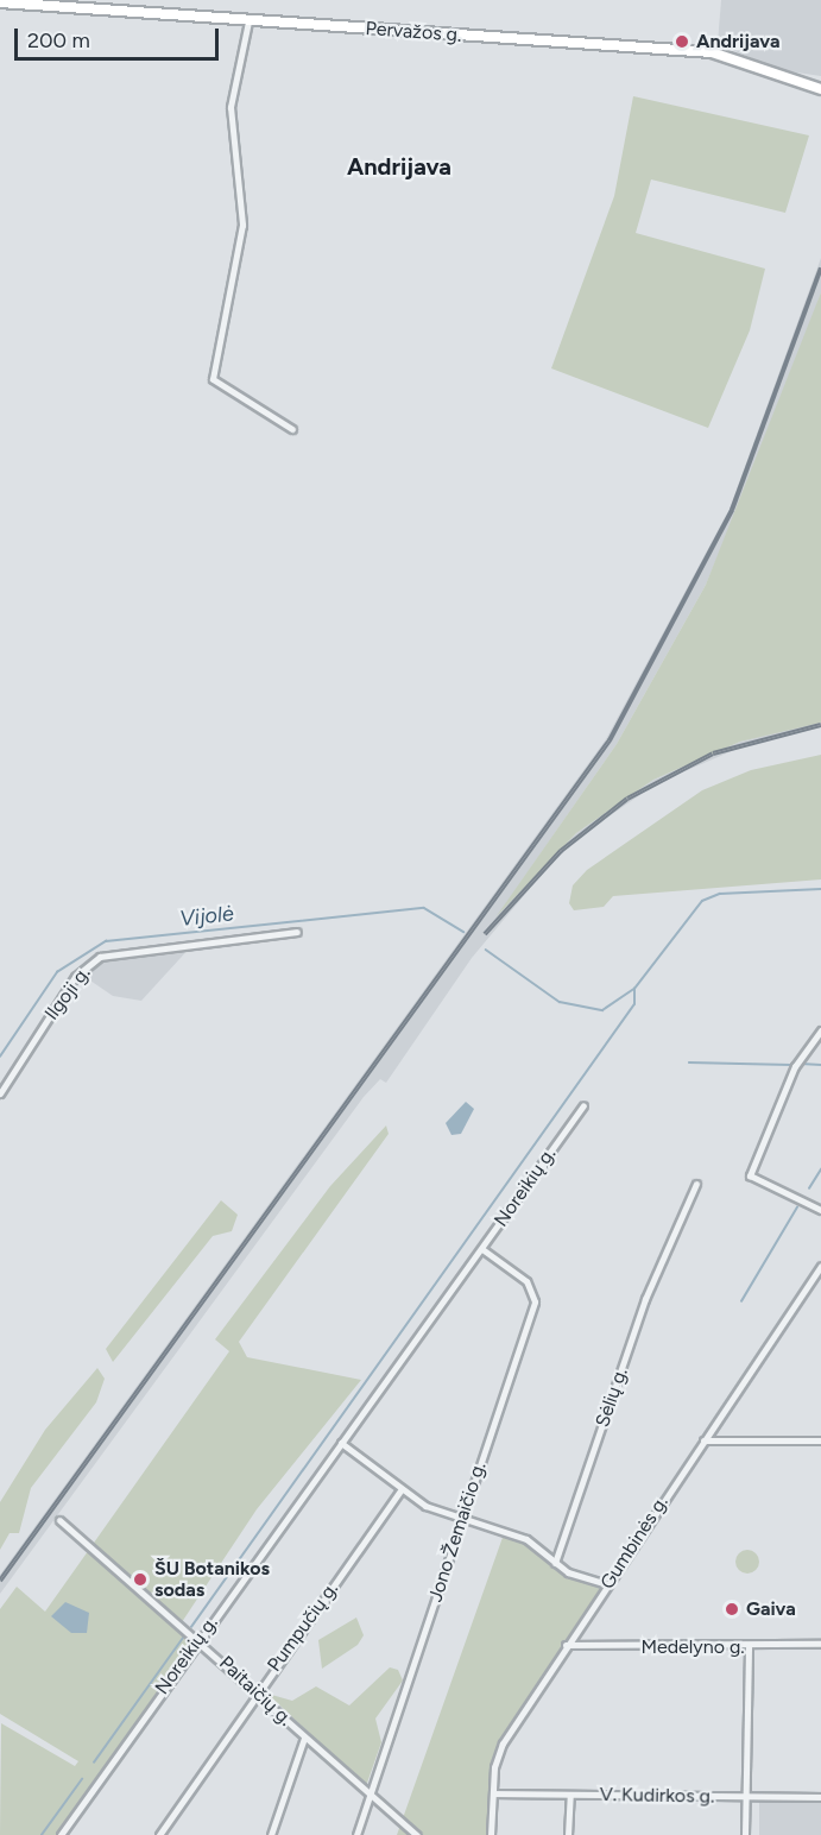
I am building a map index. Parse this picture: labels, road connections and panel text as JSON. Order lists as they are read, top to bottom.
{
  "streets": {
    "main road": ["Pervažos g."],
    "street": [
      "Ilgoji g.",
      "Noreikių g.",
      "Sėlių g.",
      "Jono Žemaičio g.",
      "Gumbinės g.",
      "Pumpučių g.",
      "Medelyno g.",
      "Paitaičių g.",
      "V. Kudirkos g."
    ]
  },
  "crossings": [
    ["Noreikių g.", "Jono Žemaičio g."],
    ["Noreikių g.", "Paitaičių g."],
    ["Jono Žemaičio g.", "Paitaičių g."],
    ["Gumbinės g.", "Medelyno g."],
    ["Gumbinės g.", "V. Kudirkos g."],
    ["Pumpučių g.", "Paitaičių g."]
  ],
  "districts": ["Andrijava"],
  "water": ["Vijolė"],
  "places": ["Andrijava", "ŠU Botanikos sodas", "Gaiva"],
  "scale_bar": "200 m"
}
